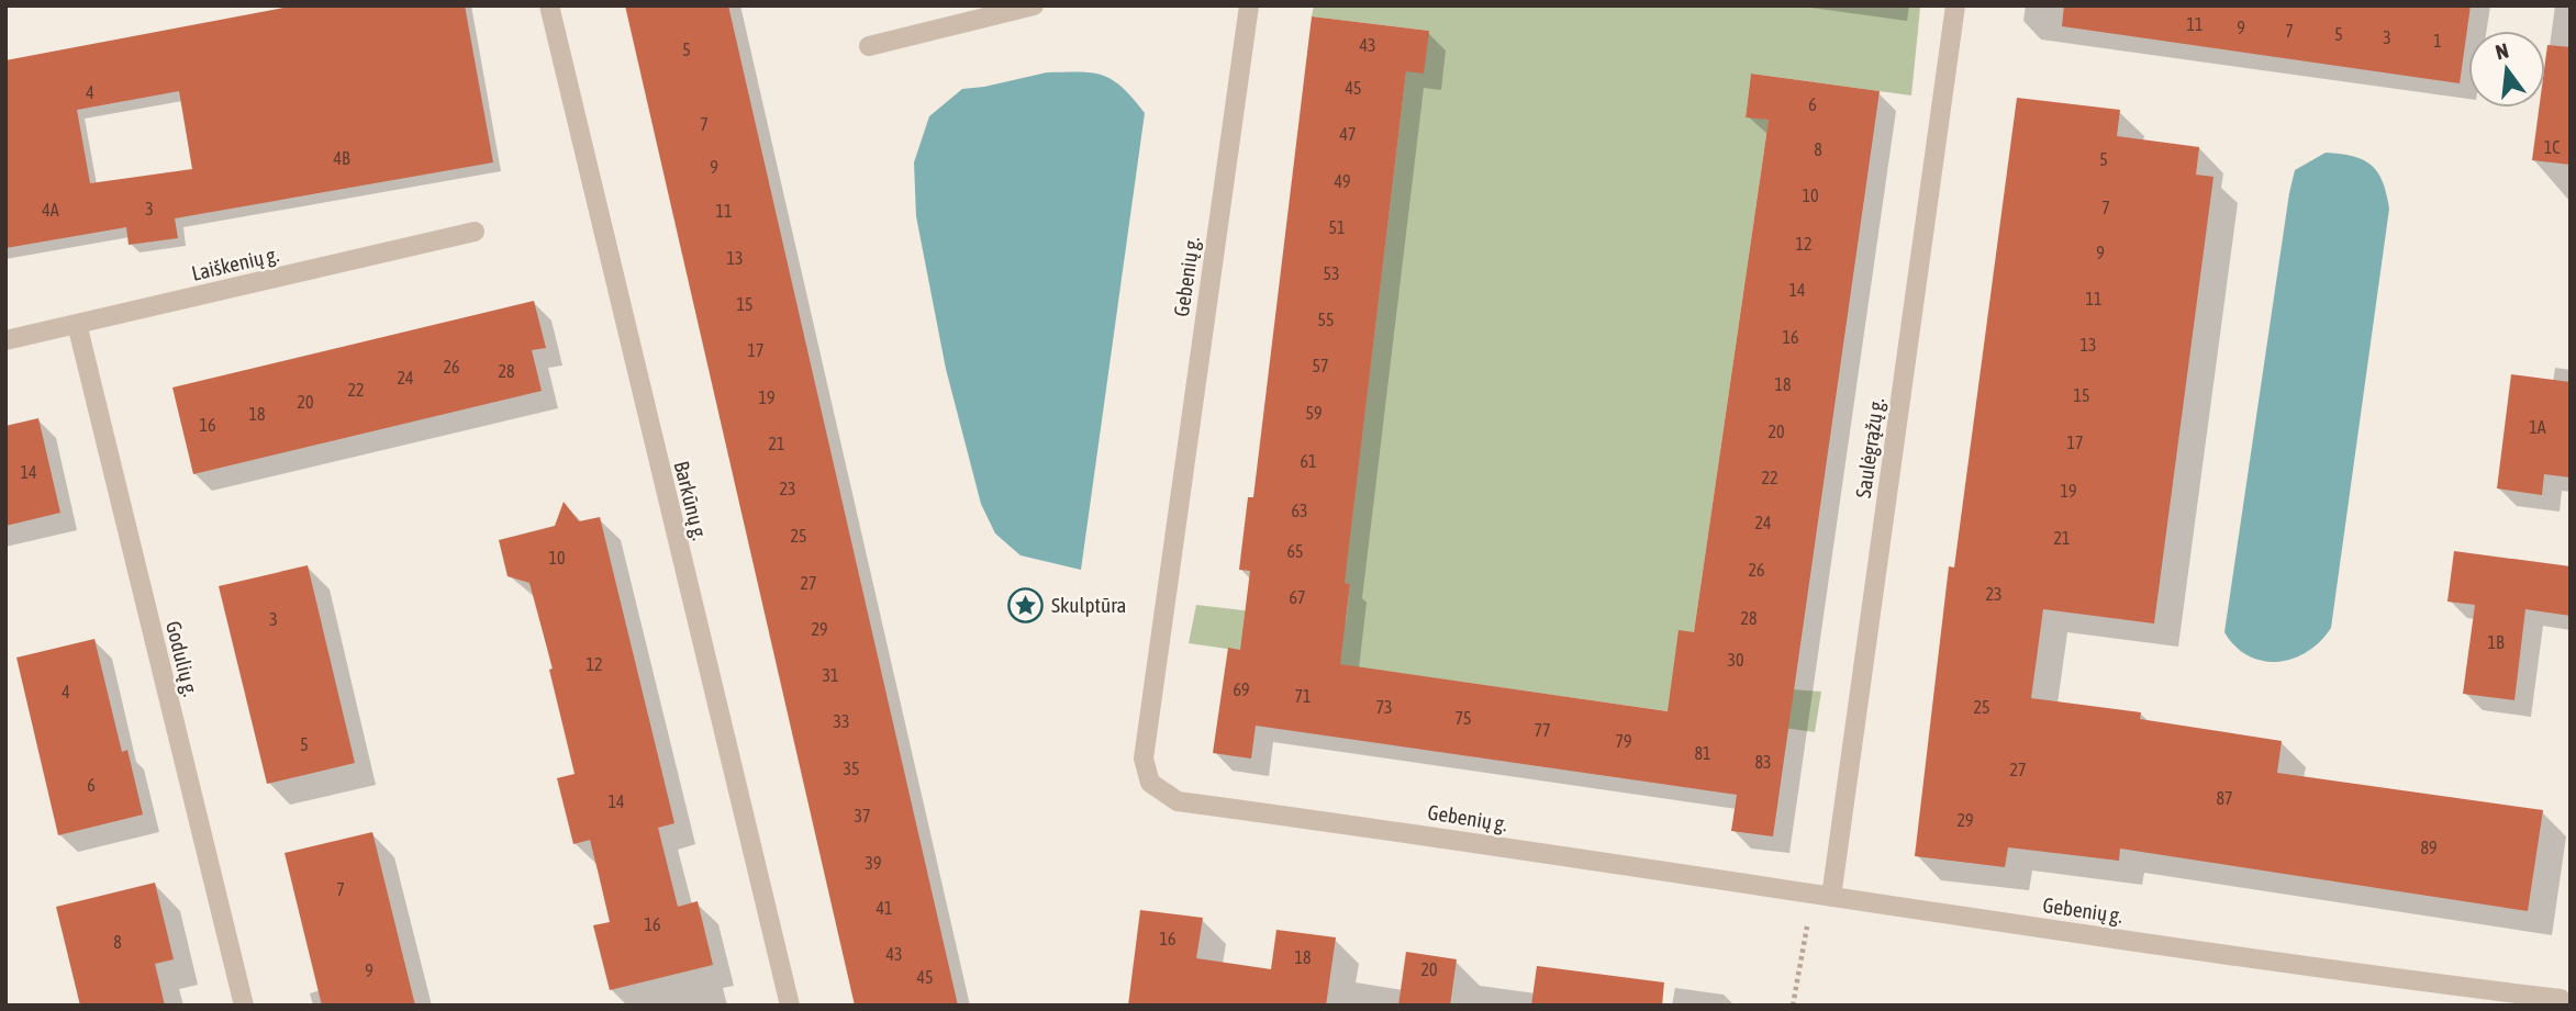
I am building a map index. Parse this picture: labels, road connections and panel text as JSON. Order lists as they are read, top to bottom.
{
  "streets": {
    "street": [
      "Laiškenių g.",
      "Gebenių g.",
      "Saulėgrąžų g.",
      "Barkūnų g.",
      "Godulių g."
    ]
  },
  "crossings": [
    ["Laiškenių g.", "Godulių g."],
    ["Gebenių g.", "Saulėgrąžų g."]
  ],
  "places": {
    "place": ["Skulptūra"]
  },
  "house_numbers": [
    "11",
    "9",
    "7",
    "5",
    "3",
    "1",
    "43",
    "5",
    "45",
    "4",
    "6",
    "7",
    "47",
    "1C",
    "8",
    "4B",
    "5",
    "9",
    "49",
    "10",
    "7",
    "3",
    "4A",
    "11",
    "51",
    "12",
    "9",
    "13",
    "53",
    "14",
    "11",
    "15",
    "55",
    "16",
    "13",
    "17",
    "57",
    "26",
    "28",
    "24",
    "18",
    "22",
    "15",
    "19",
    "20",
    "59",
    "18",
    "16",
    "1A",
    "20",
    "17",
    "21",
    "61",
    "14",
    "22",
    "23",
    "19",
    "63",
    "24",
    "25",
    "21",
    "65",
    "10",
    "26",
    "27",
    "23",
    "67",
    "28",
    "3",
    "29",
    "1B",
    "30",
    "12",
    "31",
    "69",
    "4",
    "71",
    "73",
    "25",
    "75",
    "33",
    "77",
    "79",
    "5",
    "81",
    "83",
    "35",
    "27",
    "6",
    "87",
    "14",
    "37",
    "29",
    "89",
    "39",
    "7",
    "41",
    "16",
    "16",
    "8",
    "43",
    "18",
    "20",
    "9",
    "45"
  ],
  "north": "top"
}
